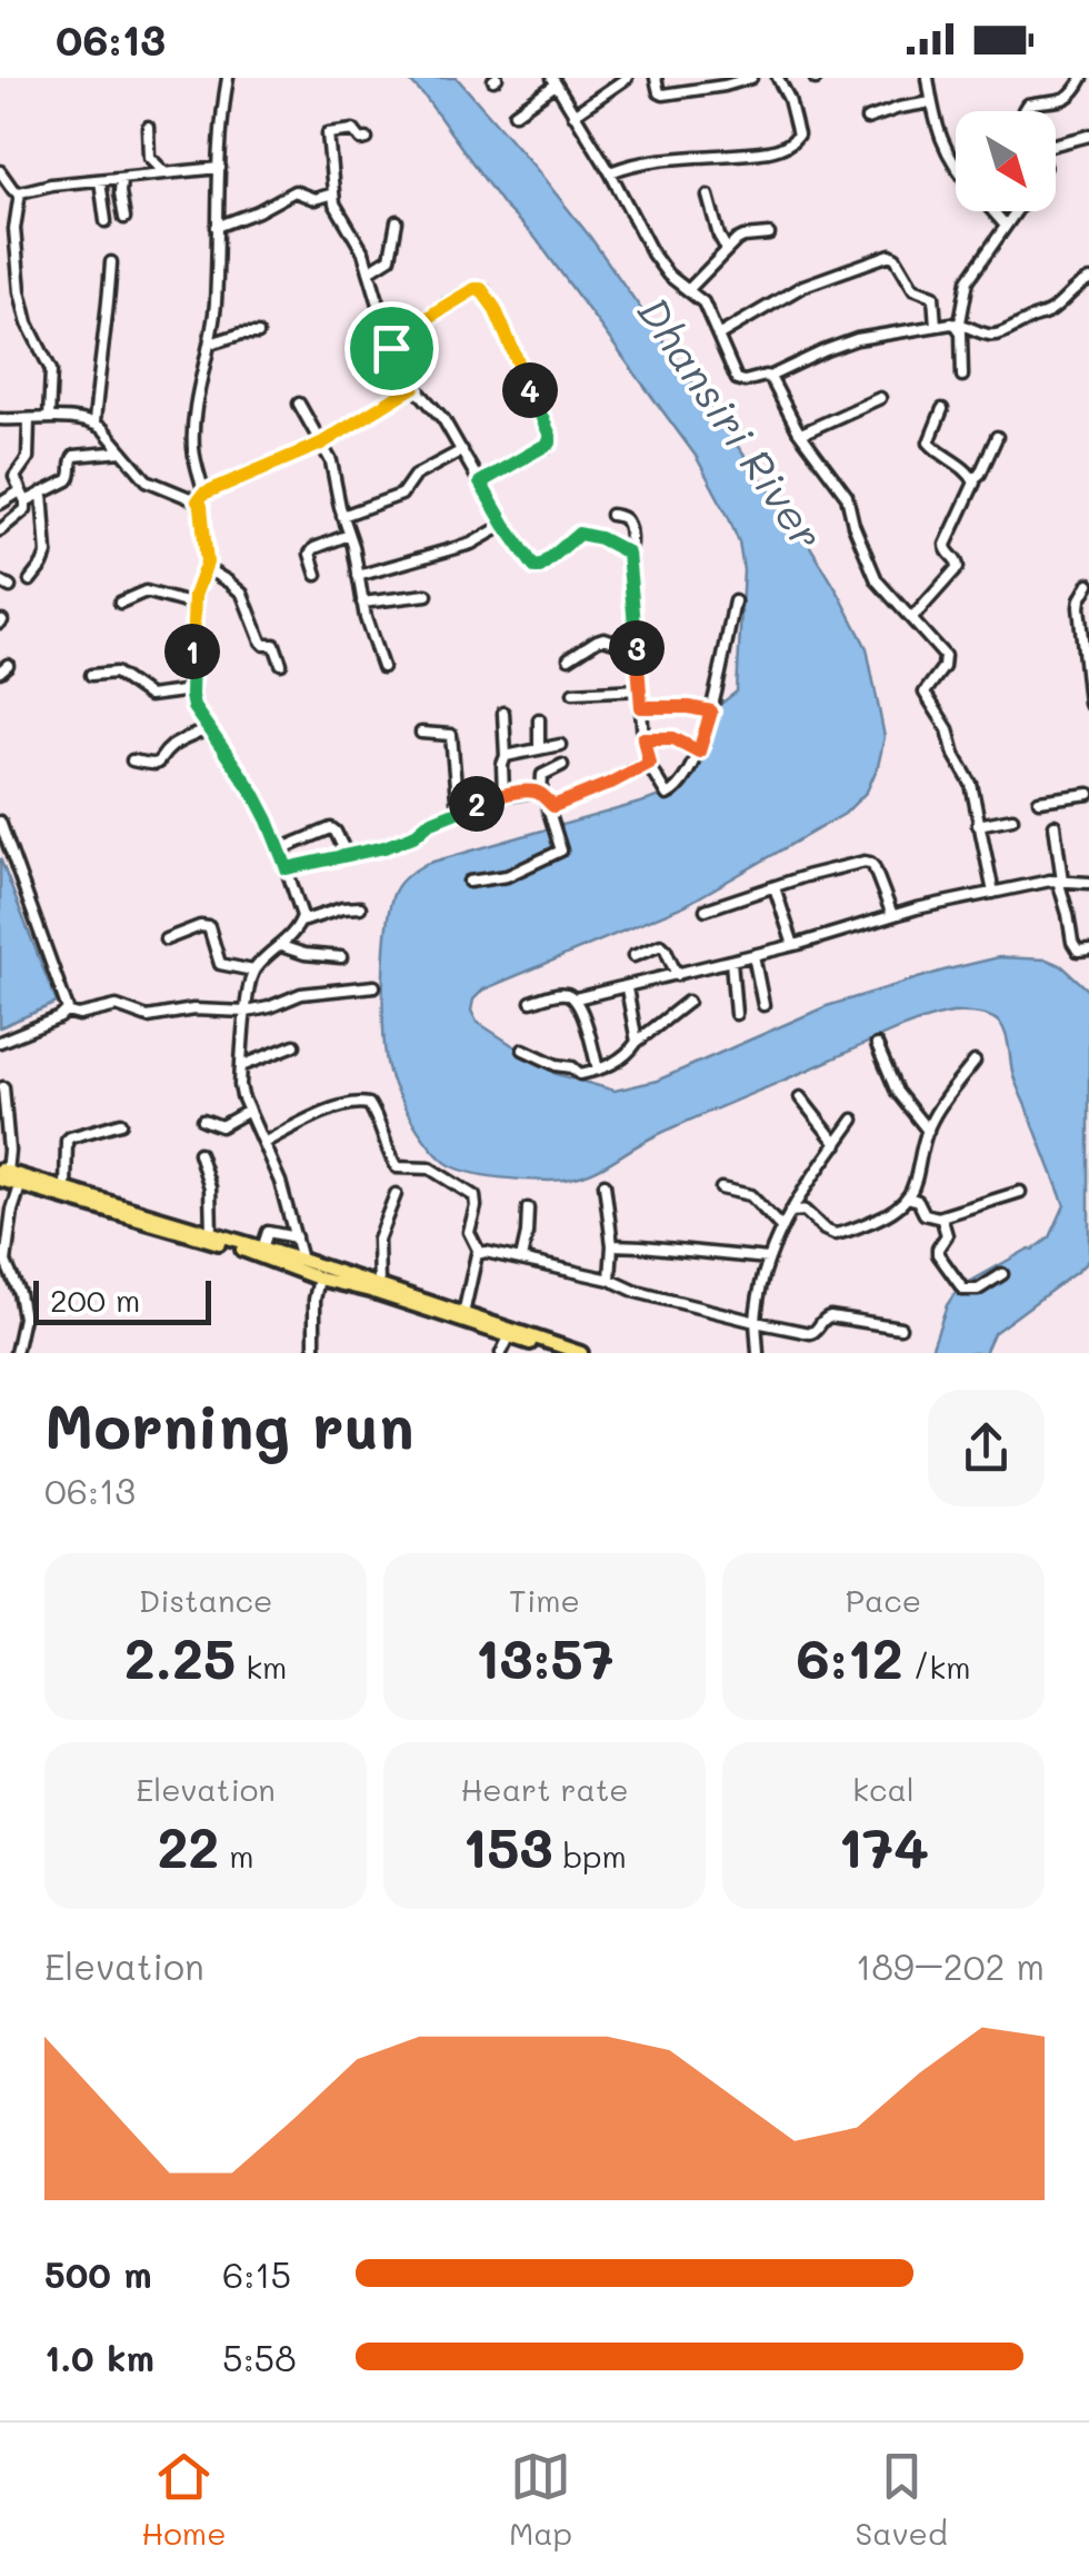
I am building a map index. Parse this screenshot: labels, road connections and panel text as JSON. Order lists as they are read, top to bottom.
{
  "water": ["Dhansiri River"],
  "scale_bar": "200 m",
  "north": "bottom right",
  "page": {
    "status": "06:13",
    "pins": [
      "4",
      "3",
      "1",
      "2"
    ],
    "scale": "200 m",
    "heading": ["Morning run", "06:13"],
    "stats": [
      ["Distance", "2.25 km"],
      ["Time", "13:57"],
      ["Pace", "6:12 /km"],
      ["Elevation", "22 m"],
      ["Heart rate", "153 bpm"],
      ["kcal", "174"]
    ],
    "chart": ["Elevation", "189–202 m"],
    "list": [
      {
        "name": "500 m",
        "note": "6:15"
      },
      {
        "name": "1.0 km",
        "note": "5:58"
      }
    ],
    "tabs": ["Home", "Map", "Saved"]
  }
}
